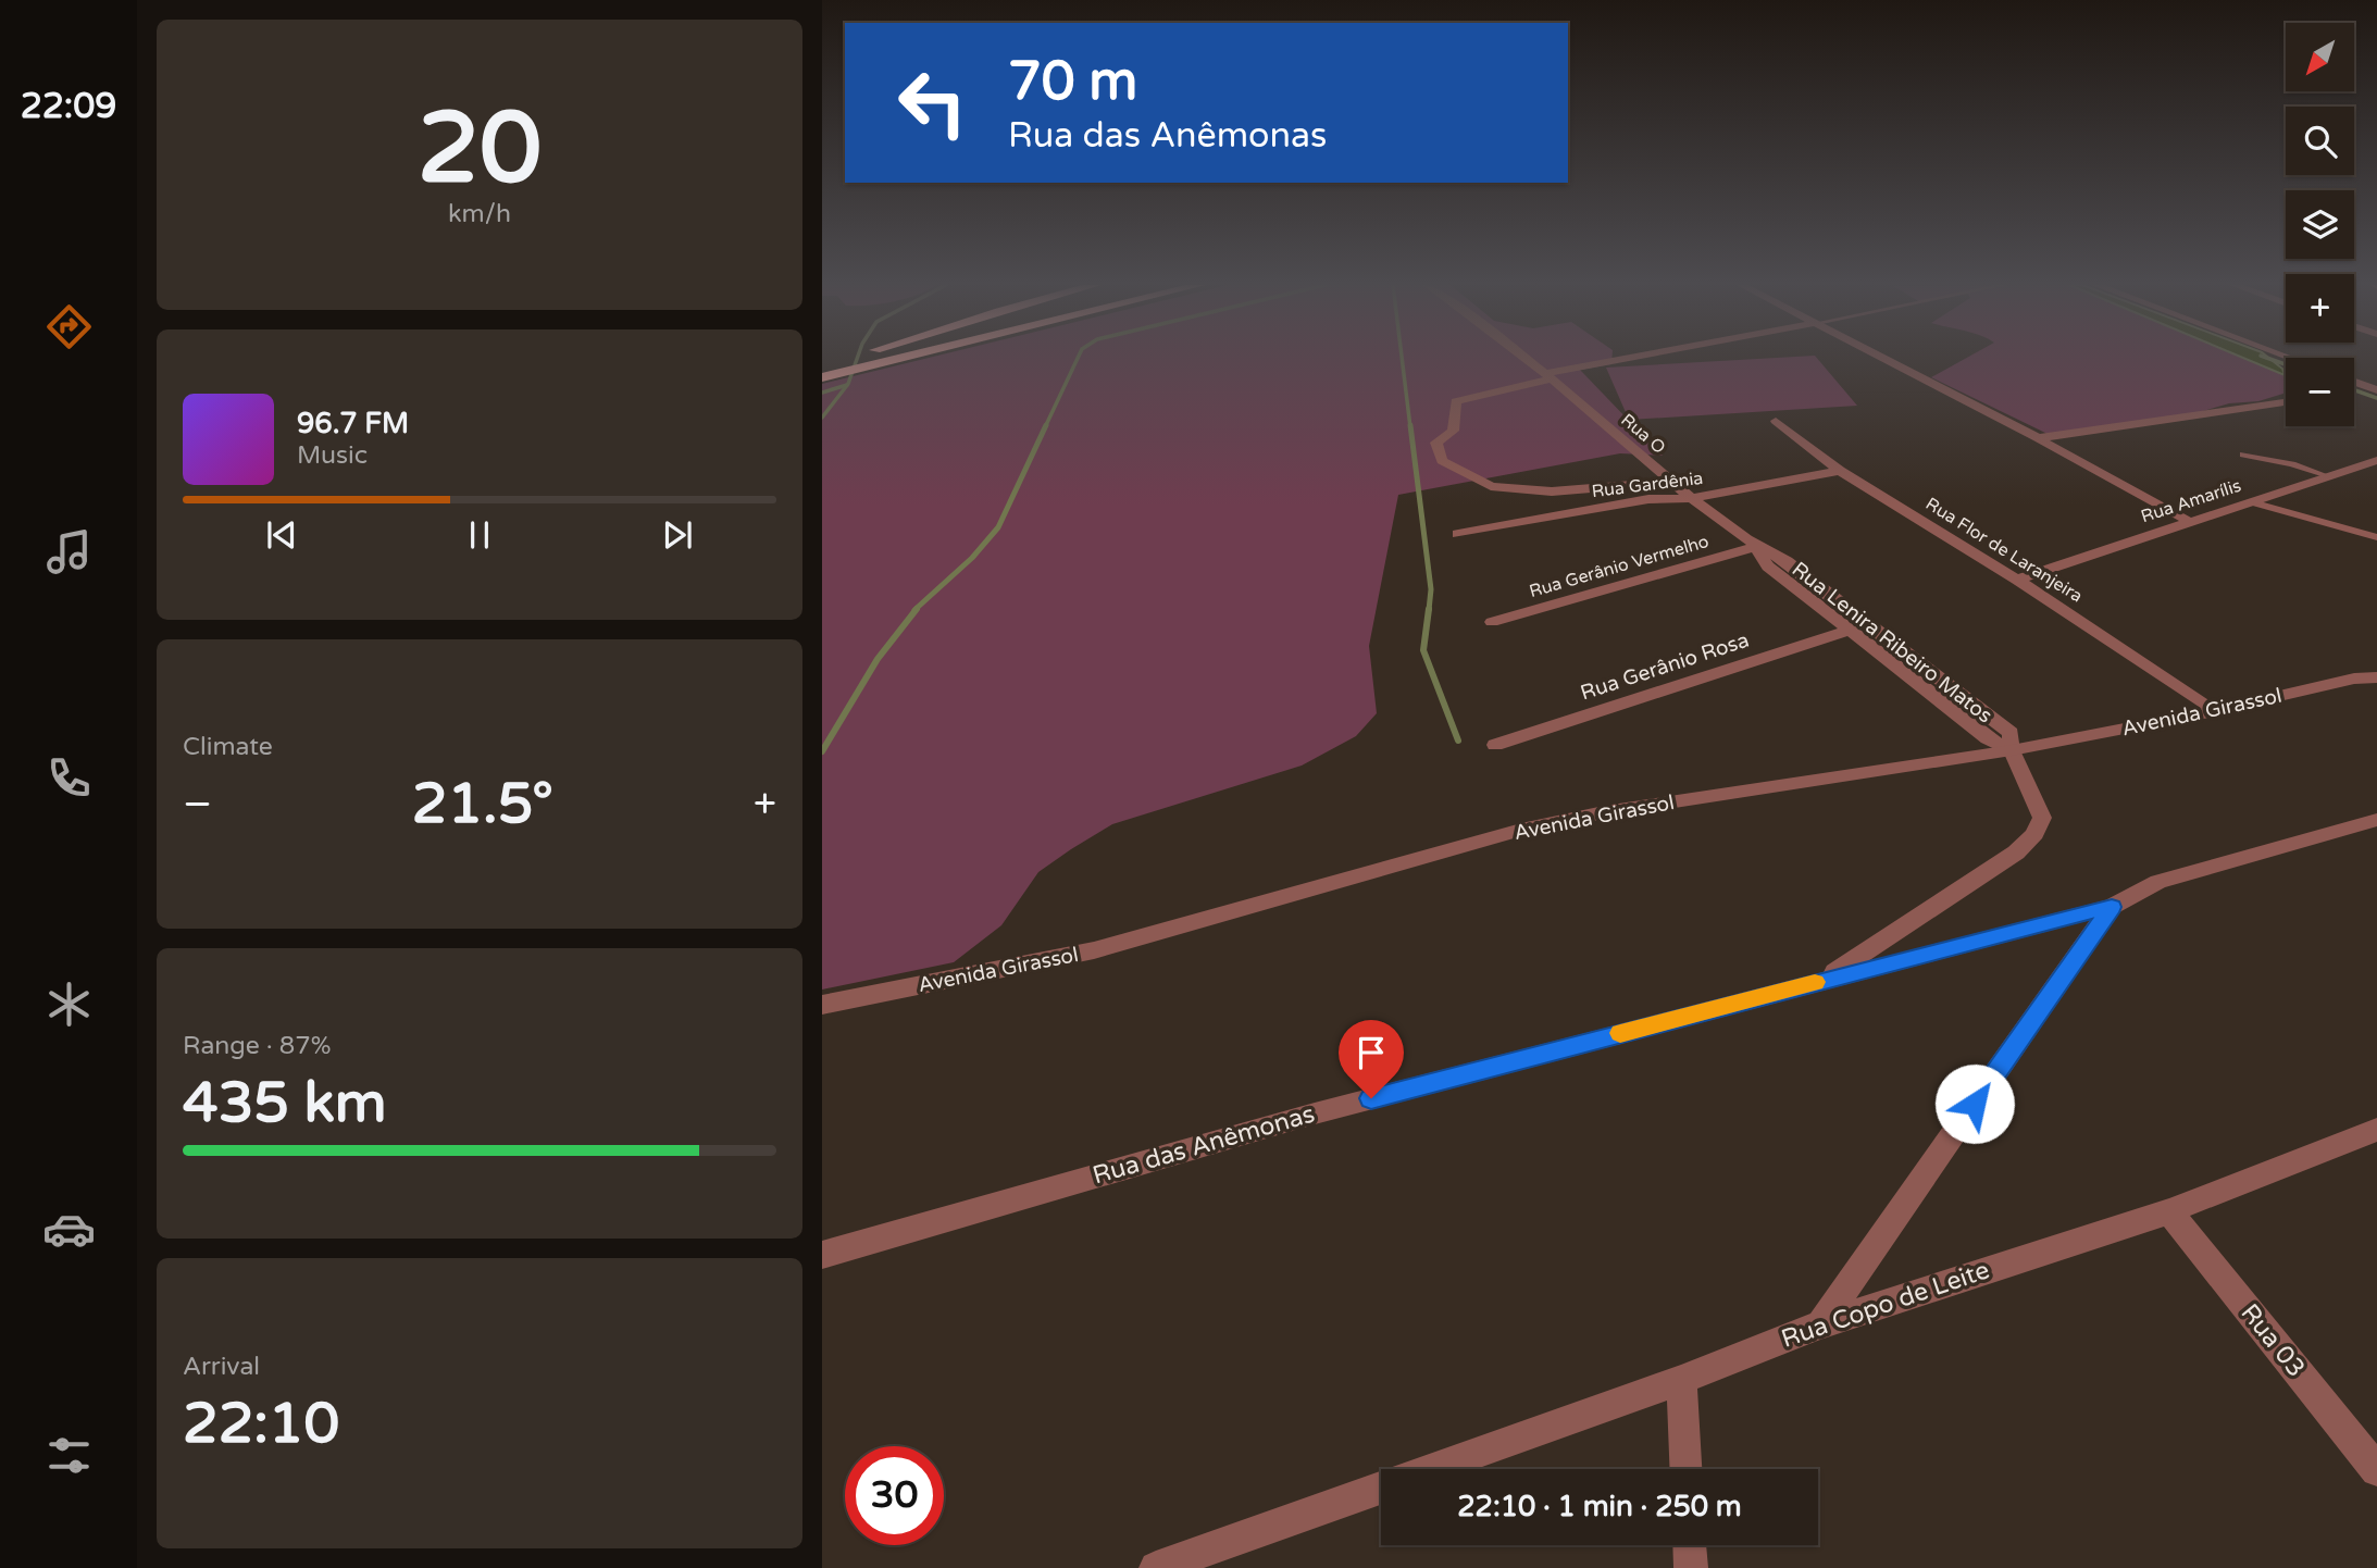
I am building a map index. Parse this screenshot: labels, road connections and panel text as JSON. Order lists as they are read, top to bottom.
{
  "streets": {
    "street": [
      "Rua O",
      "Rua Gardênia",
      "Rua Amarílis",
      "Rua Flor de Laranjeira",
      "Rua Gerânio Vermelho",
      "Rua Lenira Ribeiro Matos",
      "Rua Gerânio Rosa",
      "Avenida Girassol",
      "Rua das Anêmonas",
      "Rua Copo de Leite",
      "Rua 03"
    ]
  },
  "crossings": [
    ["Rua O", "Rua Gardênia"],
    ["Rua O", "Rua Lenira Ribeiro Matos"],
    ["Rua Gardênia", "Rua Flor de Laranjeira"],
    ["Rua Gardênia", "Rua Lenira Ribeiro Matos"],
    ["Rua Amarílis", "Rua Flor de Laranjeira"],
    ["Rua Flor de Laranjeira", "Avenida Girassol"],
    ["Rua Gerânio Vermelho", "Rua Lenira Ribeiro Matos"],
    ["Rua Lenira Ribeiro Matos", "Rua Gerânio Rosa"],
    ["Rua Lenira Ribeiro Matos", "Avenida Girassol"],
    ["Rua Lenira Ribeiro Matos", "Rua das Anêmonas"],
    ["Rua Copo de Leite", "Rua 03"]
  ],
  "north": "bottom left",
  "page": {
    "tabs": "22:09",
    "tile": [
      ["20", "km/h"],
      "Climate",
      ["Range · 87%", "435 km"],
      ["Arrival", "22:10"]
    ],
    "map_buttons": ["+", "−"],
    "turn": ["70 m", "Rua das Anêmonas"],
    "song": ["96.7 FM", "Music"],
    "heat": ["−", "21.5°", "+"],
    "limit": "30",
    "trip": "22:10 · 1 min · 250 m"
  }
}
